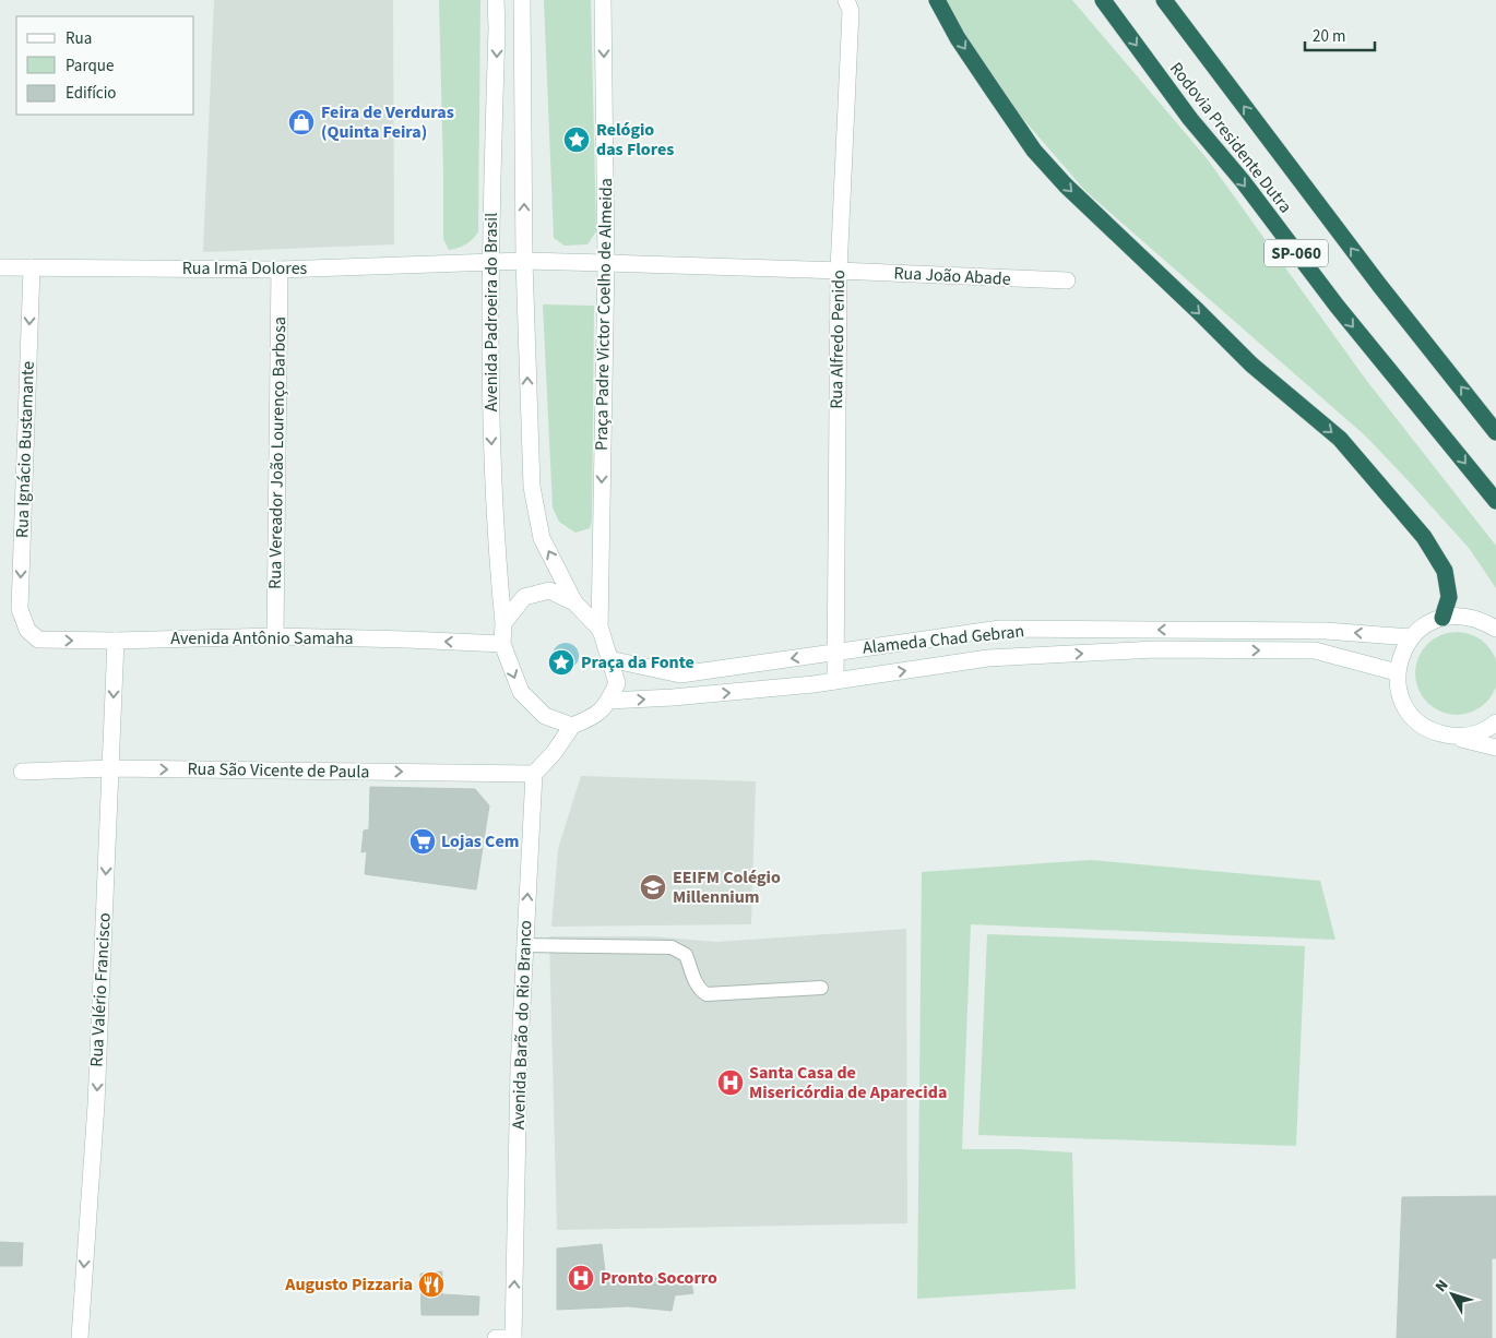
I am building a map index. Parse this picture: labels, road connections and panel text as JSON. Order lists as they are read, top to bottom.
{
  "streets": {
    "highway": ["Rodovia Presidente Dutra", "SP-060"],
    "street": [
      "Rua Irmã Dolores",
      "Rua João Abade",
      "Avenida Padroeira do Brasil",
      "Praça Padre Victor Coelho de Almeida",
      "Rua Alfredo Penido",
      "Rua Ignácio Bustamante",
      "Rua Vereador João Lourenço Barbosa",
      "Avenida Antônio Samaha",
      "Alameda Chad Gebran",
      "Rua São Vicente de Paula",
      "Rua Valério Francisco",
      "Avenida Barão do Rio Branco"
    ]
  },
  "crossings": [
    ["Rua Irmã Dolores", "Rua João Abade"],
    ["Rua Irmã Dolores", "Avenida Padroeira do Brasil"],
    ["Rua Irmã Dolores", "Praça Padre Victor Coelho de Almeida"],
    ["Rua Irmã Dolores", "Rua Ignácio Bustamante"],
    ["Rua Irmã Dolores", "Rua Vereador João Lourenço Barbosa"],
    ["Rua João Abade", "Praça Padre Victor Coelho de Almeida"],
    ["Rua João Abade", "Rua Alfredo Penido"],
    ["Avenida Padroeira do Brasil", "Praça Padre Victor Coelho de Almeida"],
    ["Avenida Padroeira do Brasil", "Avenida Antônio Samaha"],
    ["Avenida Padroeira do Brasil", "Alameda Chad Gebran"],
    ["Praça Padre Victor Coelho de Almeida", "Avenida Antônio Samaha"],
    ["Praça Padre Victor Coelho de Almeida", "Alameda Chad Gebran"],
    ["Rua Alfredo Penido", "Alameda Chad Gebran"],
    ["Rua Ignácio Bustamante", "Avenida Antônio Samaha"],
    ["Rua Vereador João Lourenço Barbosa", "Avenida Antônio Samaha"],
    ["Avenida Antônio Samaha", "Alameda Chad Gebran"],
    ["Avenida Antônio Samaha", "Rua Valério Francisco"],
    ["Rua São Vicente de Paula", "Rua Valério Francisco"],
    ["Rua São Vicente de Paula", "Avenida Barão do Rio Branco"]
  ],
  "one_way": [
    "Praça Padre Victor Coelho de Almeida",
    "Rua Ignácio Bustamante",
    "Rua São Vicente de Paula",
    "Rua Valério Francisco",
    "Avenida Barão do Rio Branco"
  ],
  "places": {
    "shop": ["Feira de Verduras (Quinta Feira)"],
    "place": ["Relógio das Flores", "Praça da Fonte"],
    "supermarket": ["Lojas Cem"],
    "school or university": ["EEIFM Colégio Millennium"],
    "hospital": ["Santa Casa de Misericórdia de Aparecida", "Pronto Socorro"],
    "restaurant": ["Augusto Pizzaria"]
  },
  "legend": ["Rua", "Parque", "Edifício"],
  "scale_bar": "20 m",
  "north": "top left"
}
